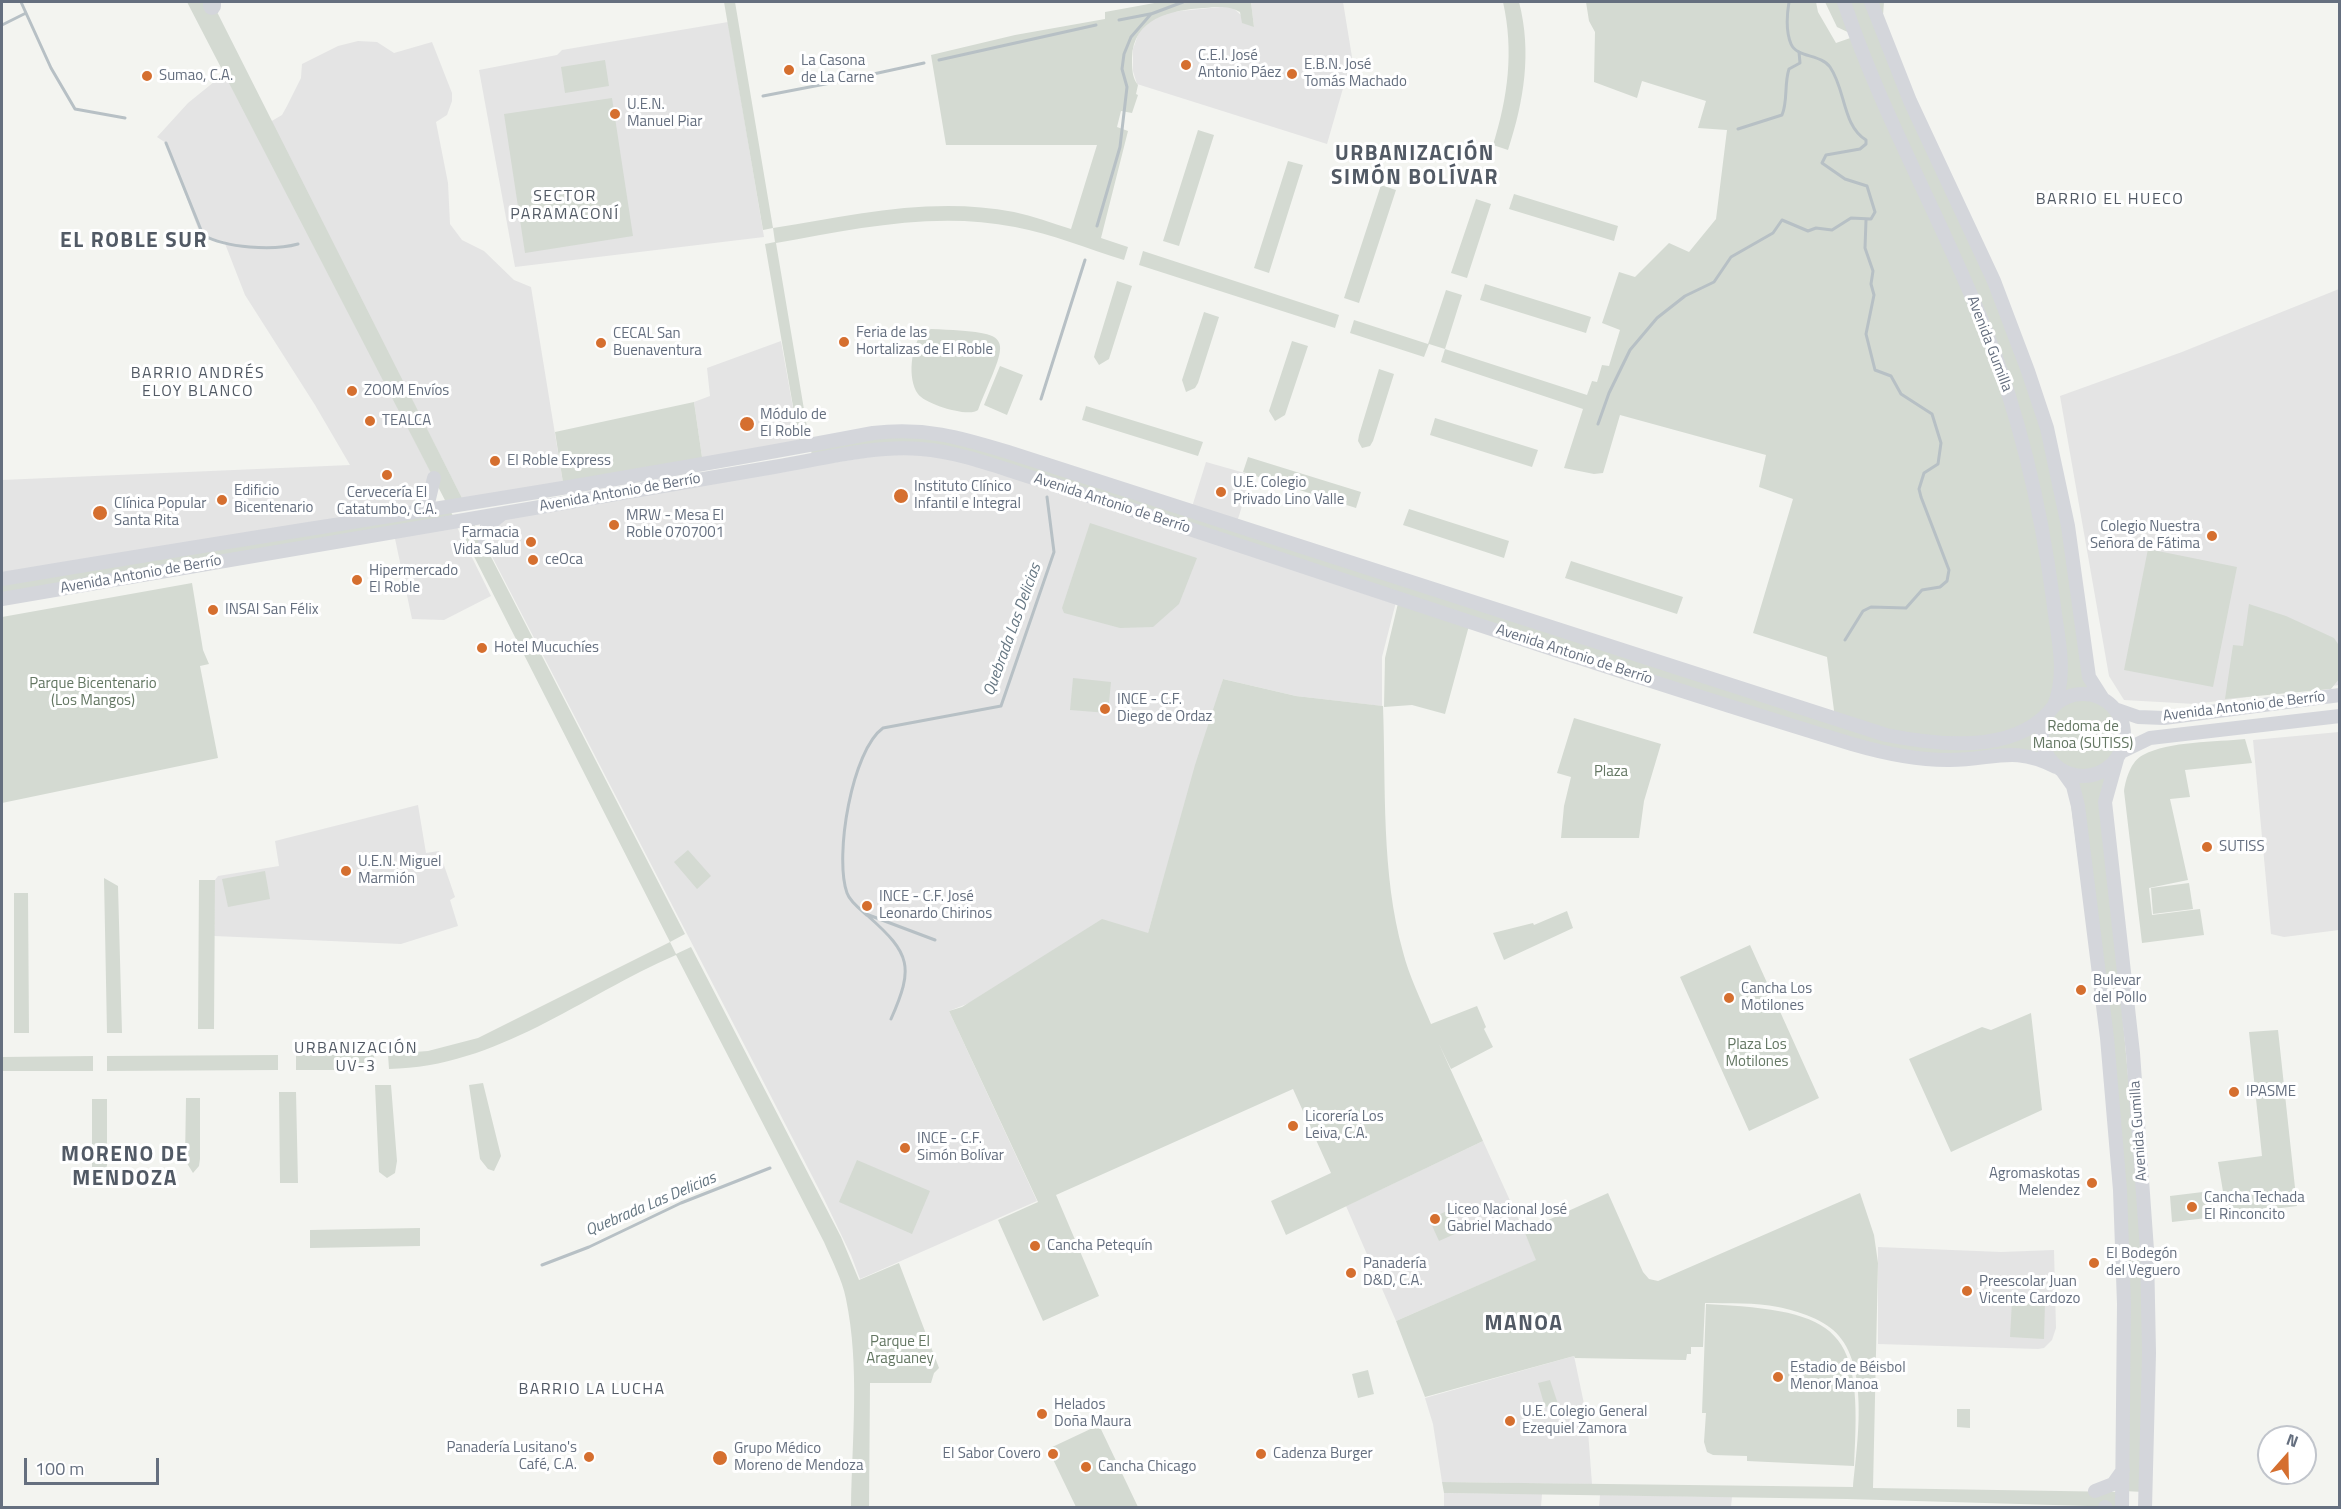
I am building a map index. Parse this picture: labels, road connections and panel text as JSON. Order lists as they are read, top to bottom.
{
  "streets": {
    "street": ["Avenida Gumilla", "Avenida Antonio de Berrío"]
  },
  "crossings": [
    ["Avenida Gumilla", "Avenida Antonio de Berrío"]
  ],
  "districts": [
    "URBANIZACIÓN SIMÓN BOLÍVAR",
    "SECTOR PARAMACONÍ",
    "BARRIO EL HUECO",
    "EL ROBLE SUR",
    "BARRIO ANDRÉS ELOY BLANCO",
    "URBANIZACIÓN UV-3",
    "MORENO DE MENDOZA",
    "MANOA",
    "BARRIO LA LUCHA"
  ],
  "water": ["Quebrada Las Delicias"],
  "parks": [
    "Parque Bicentenario (Los Mangos)",
    "Redoma de Manoa (SUTISS)",
    "Plaza",
    "Plaza Los Motilones",
    "Parque El Araguaney"
  ],
  "places": [
    "C.E.I. José Antonio Páez",
    "La Casona de La Carne",
    "E.B.N. José Tomás Machado",
    "Sumao, C.A.",
    "U.E.N. Manuel Piar",
    "Feria de las Hortalizas de El Roble",
    "CECAL San Buenaventura",
    "ZOOM Envíos",
    "TEALCA",
    "Módulo de El Roble",
    "El Roble Express",
    "Cervecería El Catatumbo, C.A.",
    "U.E. Colegio Privado Lino Valle",
    "Instituto Clínico Infantil e Integral",
    "Edificio Bicentenario",
    "Clínica Popular Santa Rita",
    "MRW - Mesa El Roble 0707001",
    "Colegio Nuestra Señora de Fátima",
    "Farmacia Vida Salud",
    "ceOca",
    "Hipermercado El Roble",
    "INSAI San Félix",
    "Hotel Mucuchíes",
    "INCE - C.F. Diego de Ordaz",
    "SUTISS",
    "U.E.N. Miguel Marmión",
    "INCE - C.F. José Leonardo Chirinos",
    "Bulevar del Pollo",
    "Cancha Los Motilones",
    "IPASME",
    "Licorería Los Leiva, C.A.",
    "INCE - C.F. Simón Bolívar",
    "Agromaskotas Melendez",
    "Cancha Techada El Rinconcito",
    "Liceo Nacional José Gabriel Machado",
    "Cancha Petequín",
    "El Bodegón del Veguero",
    "Panadería D&D, C.A.",
    "Preescolar Juan Vicente Cardozo",
    "Estadio de Béisbol Menor Manoa",
    "Helados Doña Maura",
    "U.E. Colegio General Ezequiel Zamora",
    "El Sabor Covero",
    "Cadenza Burger",
    "Panadería Lusitano's Café, C.A.",
    "Grupo Médico Moreno de Mendoza",
    "Cancha Chicago"
  ],
  "scale_bar": "100 m",
  "north": "top"
}
